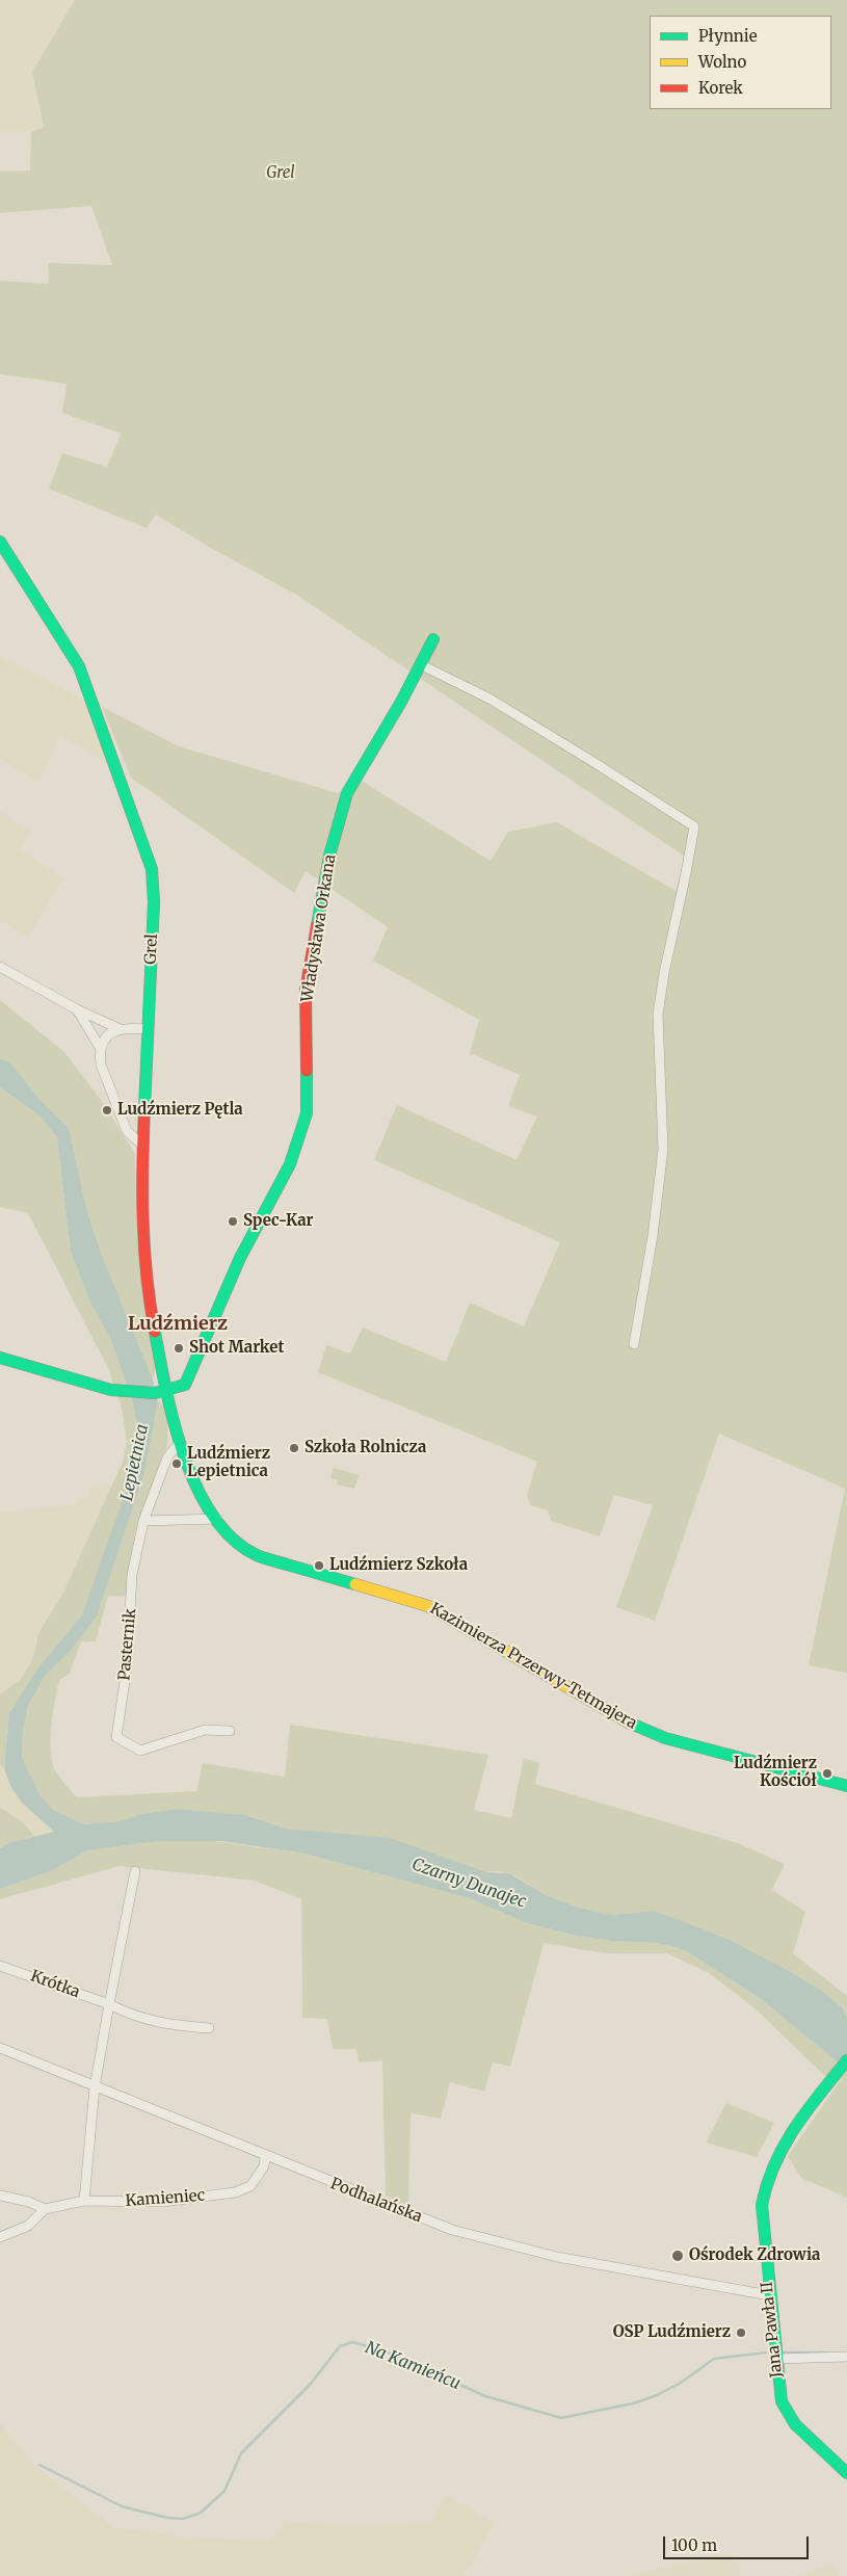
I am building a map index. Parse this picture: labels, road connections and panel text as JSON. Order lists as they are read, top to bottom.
{
  "streets": {
    "street": [
      "Władysława Orkana",
      "Grel",
      "Pasternik",
      "Kazimierza Przerwy-Tetmajera",
      "Krótka",
      "Kamieniec",
      "Podhalańska",
      "Jana Pawła II"
    ]
  },
  "crossings": [
    ["Władysława Orkana", "Grel"],
    ["Władysława Orkana", "Kazimierza Przerwy-Tetmajera"],
    ["Grel", "Kazimierza Przerwy-Tetmajera"],
    ["Pasternik", "Kazimierza Przerwy-Tetmajera"],
    ["Kamieniec", "Podhalańska"],
    ["Podhalańska", "Jana Pawła II"]
  ],
  "districts": ["Ludźmierz"],
  "water": ["Lepietnica", "Czarny Dunajec", "Na Kamieńcu"],
  "parks": ["Grel"],
  "places": [
    "Ludźmierz Pętla",
    "Spec-Kar",
    "Shot Market",
    "Szkoła Rolnicza",
    "Ludźmierz Lepietnica",
    "Ludźmierz Szkoła",
    "Ludźmierz Kościół",
    "Ośrodek Zdrowia",
    "OSP Ludźmierz"
  ],
  "legend": ["Płynnie", "Wolno", "Korek"],
  "scale_bar": "100 m"
}
